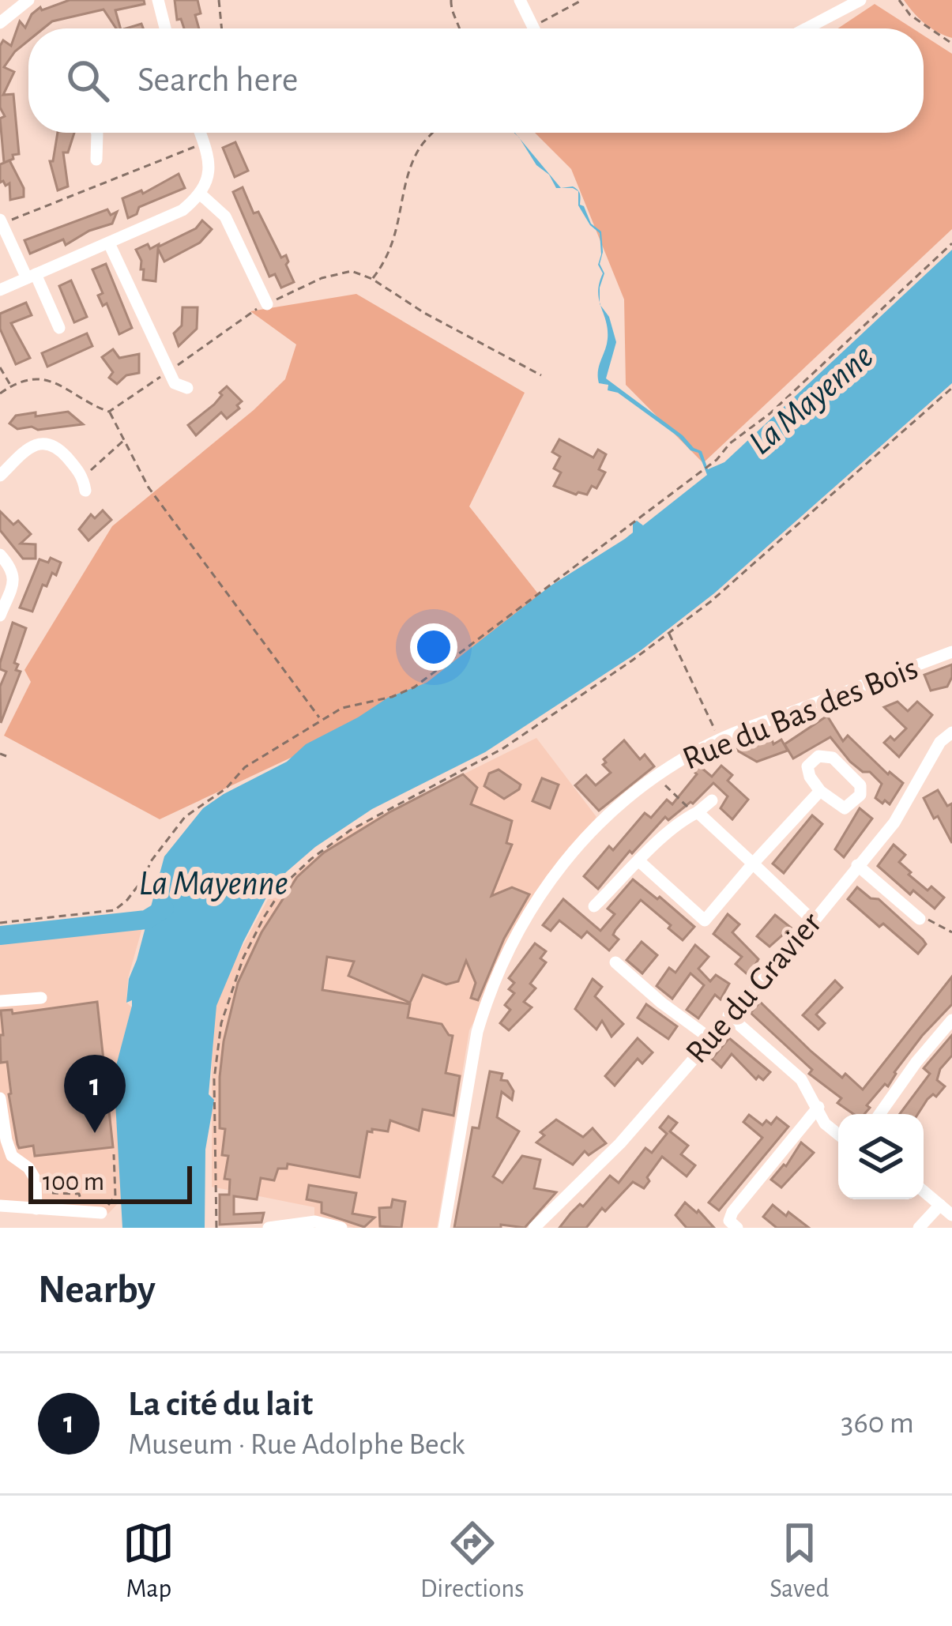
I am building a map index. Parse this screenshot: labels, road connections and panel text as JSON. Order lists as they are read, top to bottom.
{
  "streets": {
    "street": ["Rue du Bas des Bois", "Rue du Gravier"]
  },
  "water": ["La Mayenne"],
  "scale_bar": "100 m",
  "page": {
    "search": "Search here",
    "pins": "1",
    "scale": "100 m",
    "heading": "Nearby",
    "list": [
      {
        "mark": "1",
        "name": "La cité du lait",
        "note": "Museum · Rue Adolphe Beck",
        "value": "360 m"
      }
    ],
    "nav": ["Map", "Directions", "Saved"]
  }
}
